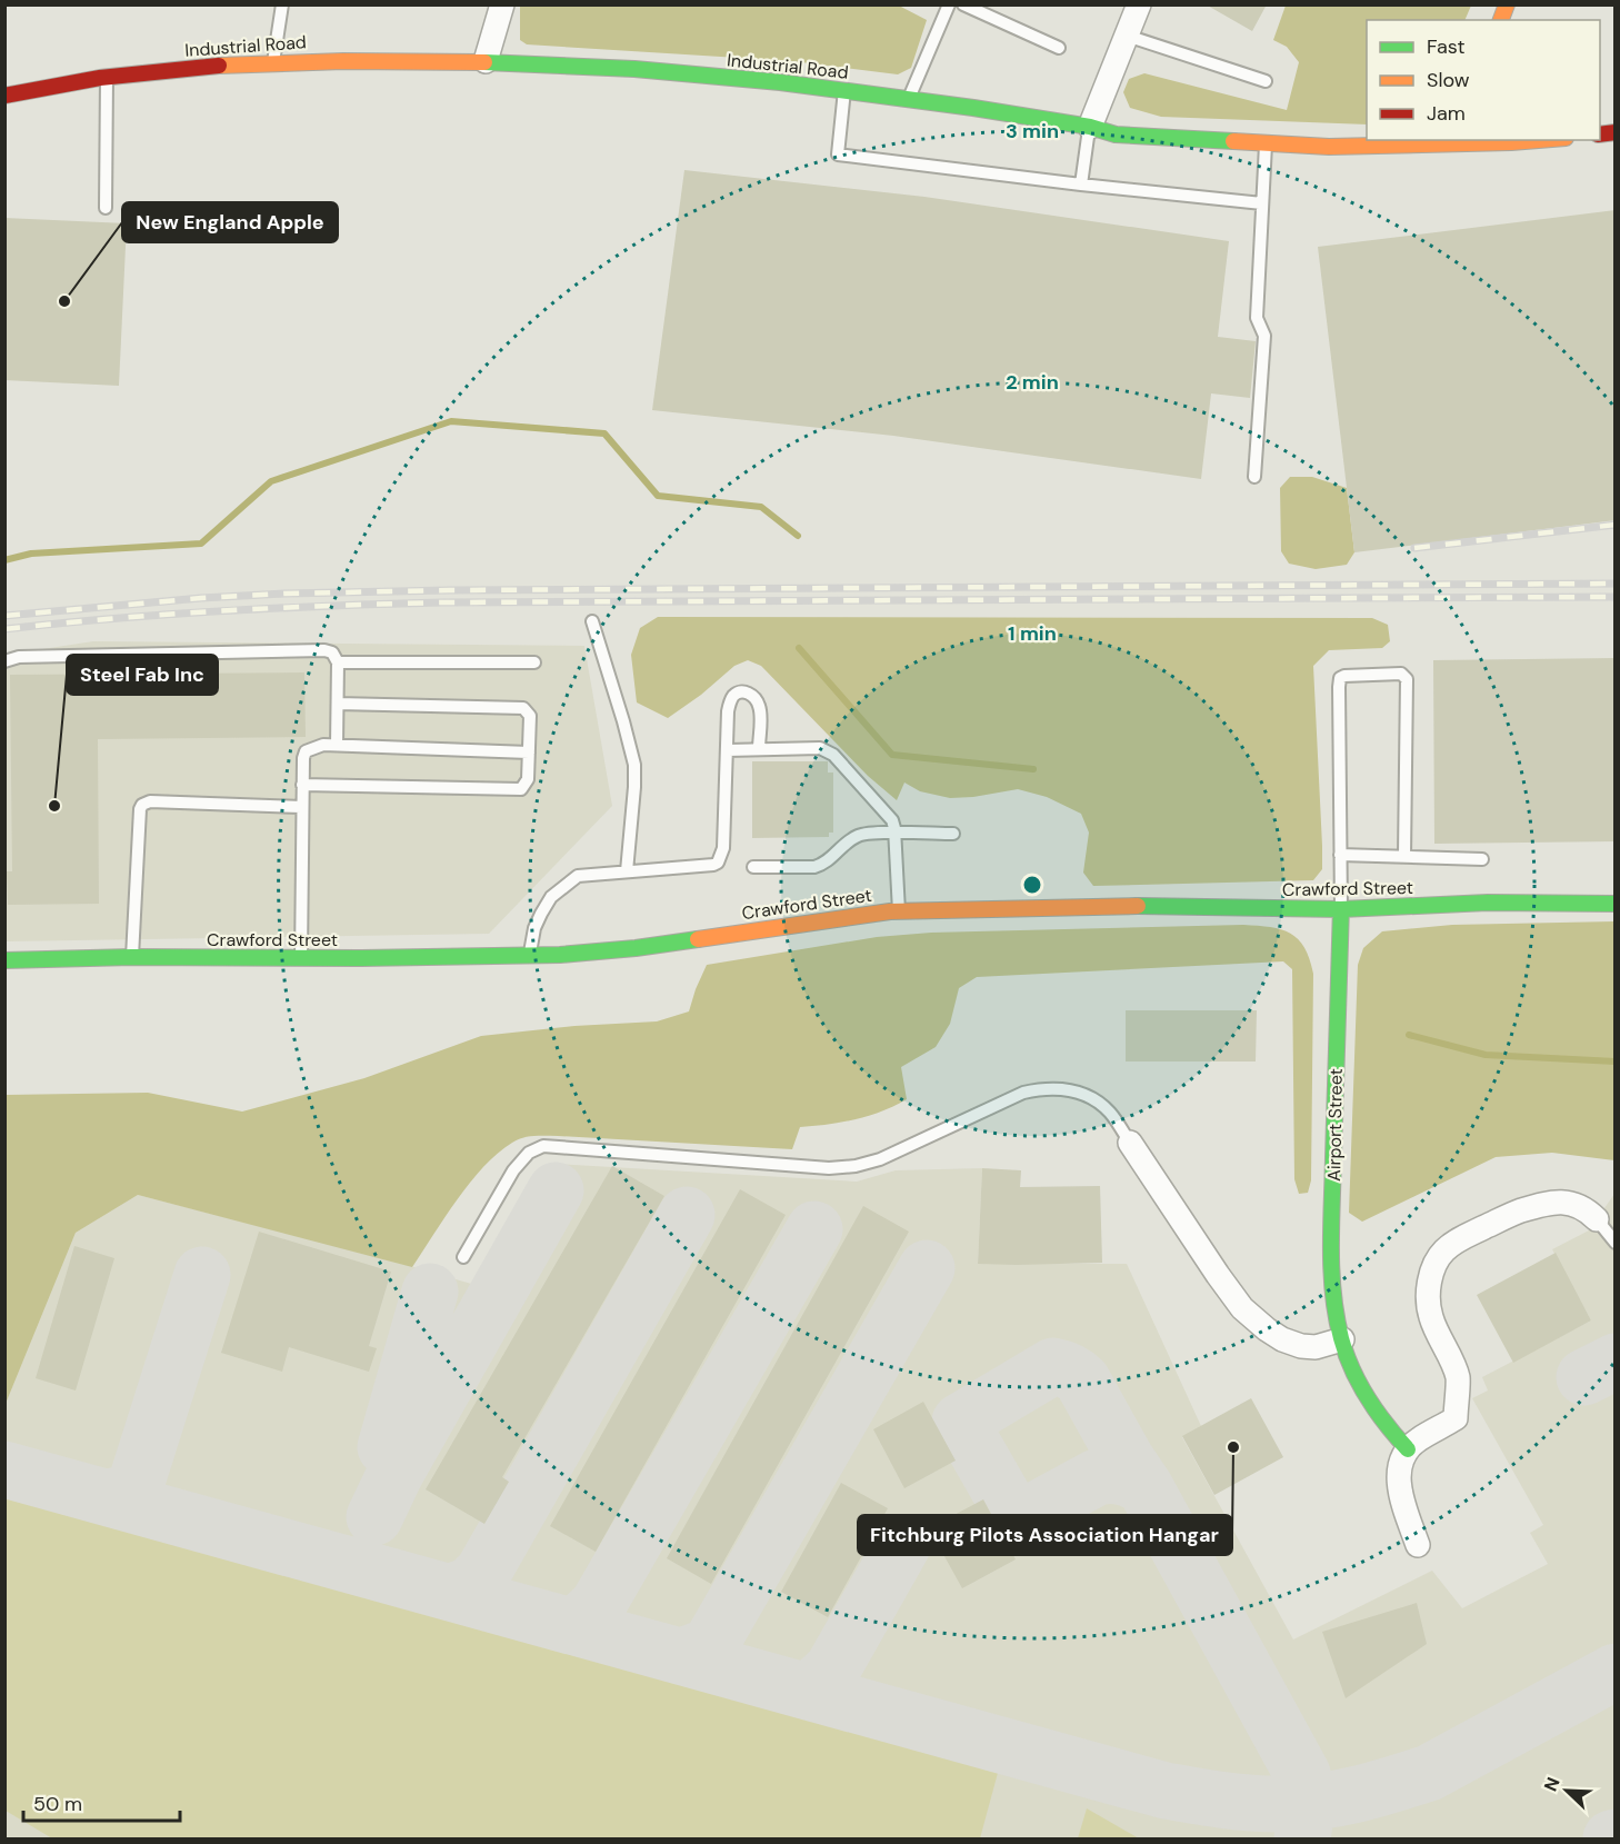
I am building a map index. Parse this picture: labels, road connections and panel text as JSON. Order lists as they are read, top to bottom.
{
  "streets": {
    "street": ["Industrial Road", "Crawford Street", "Airport Street"]
  },
  "crossings": [
    ["Crawford Street", "Airport Street"]
  ],
  "places": ["New England Apple", "Steel Fab Inc", "Fitchburg Pilots Association Hangar"],
  "legend": ["Fast", "Slow", "Jam"],
  "scale_bar": "50 m",
  "north": "top left",
  "rings": ["3 min", "2 min", "1 min"]
}
